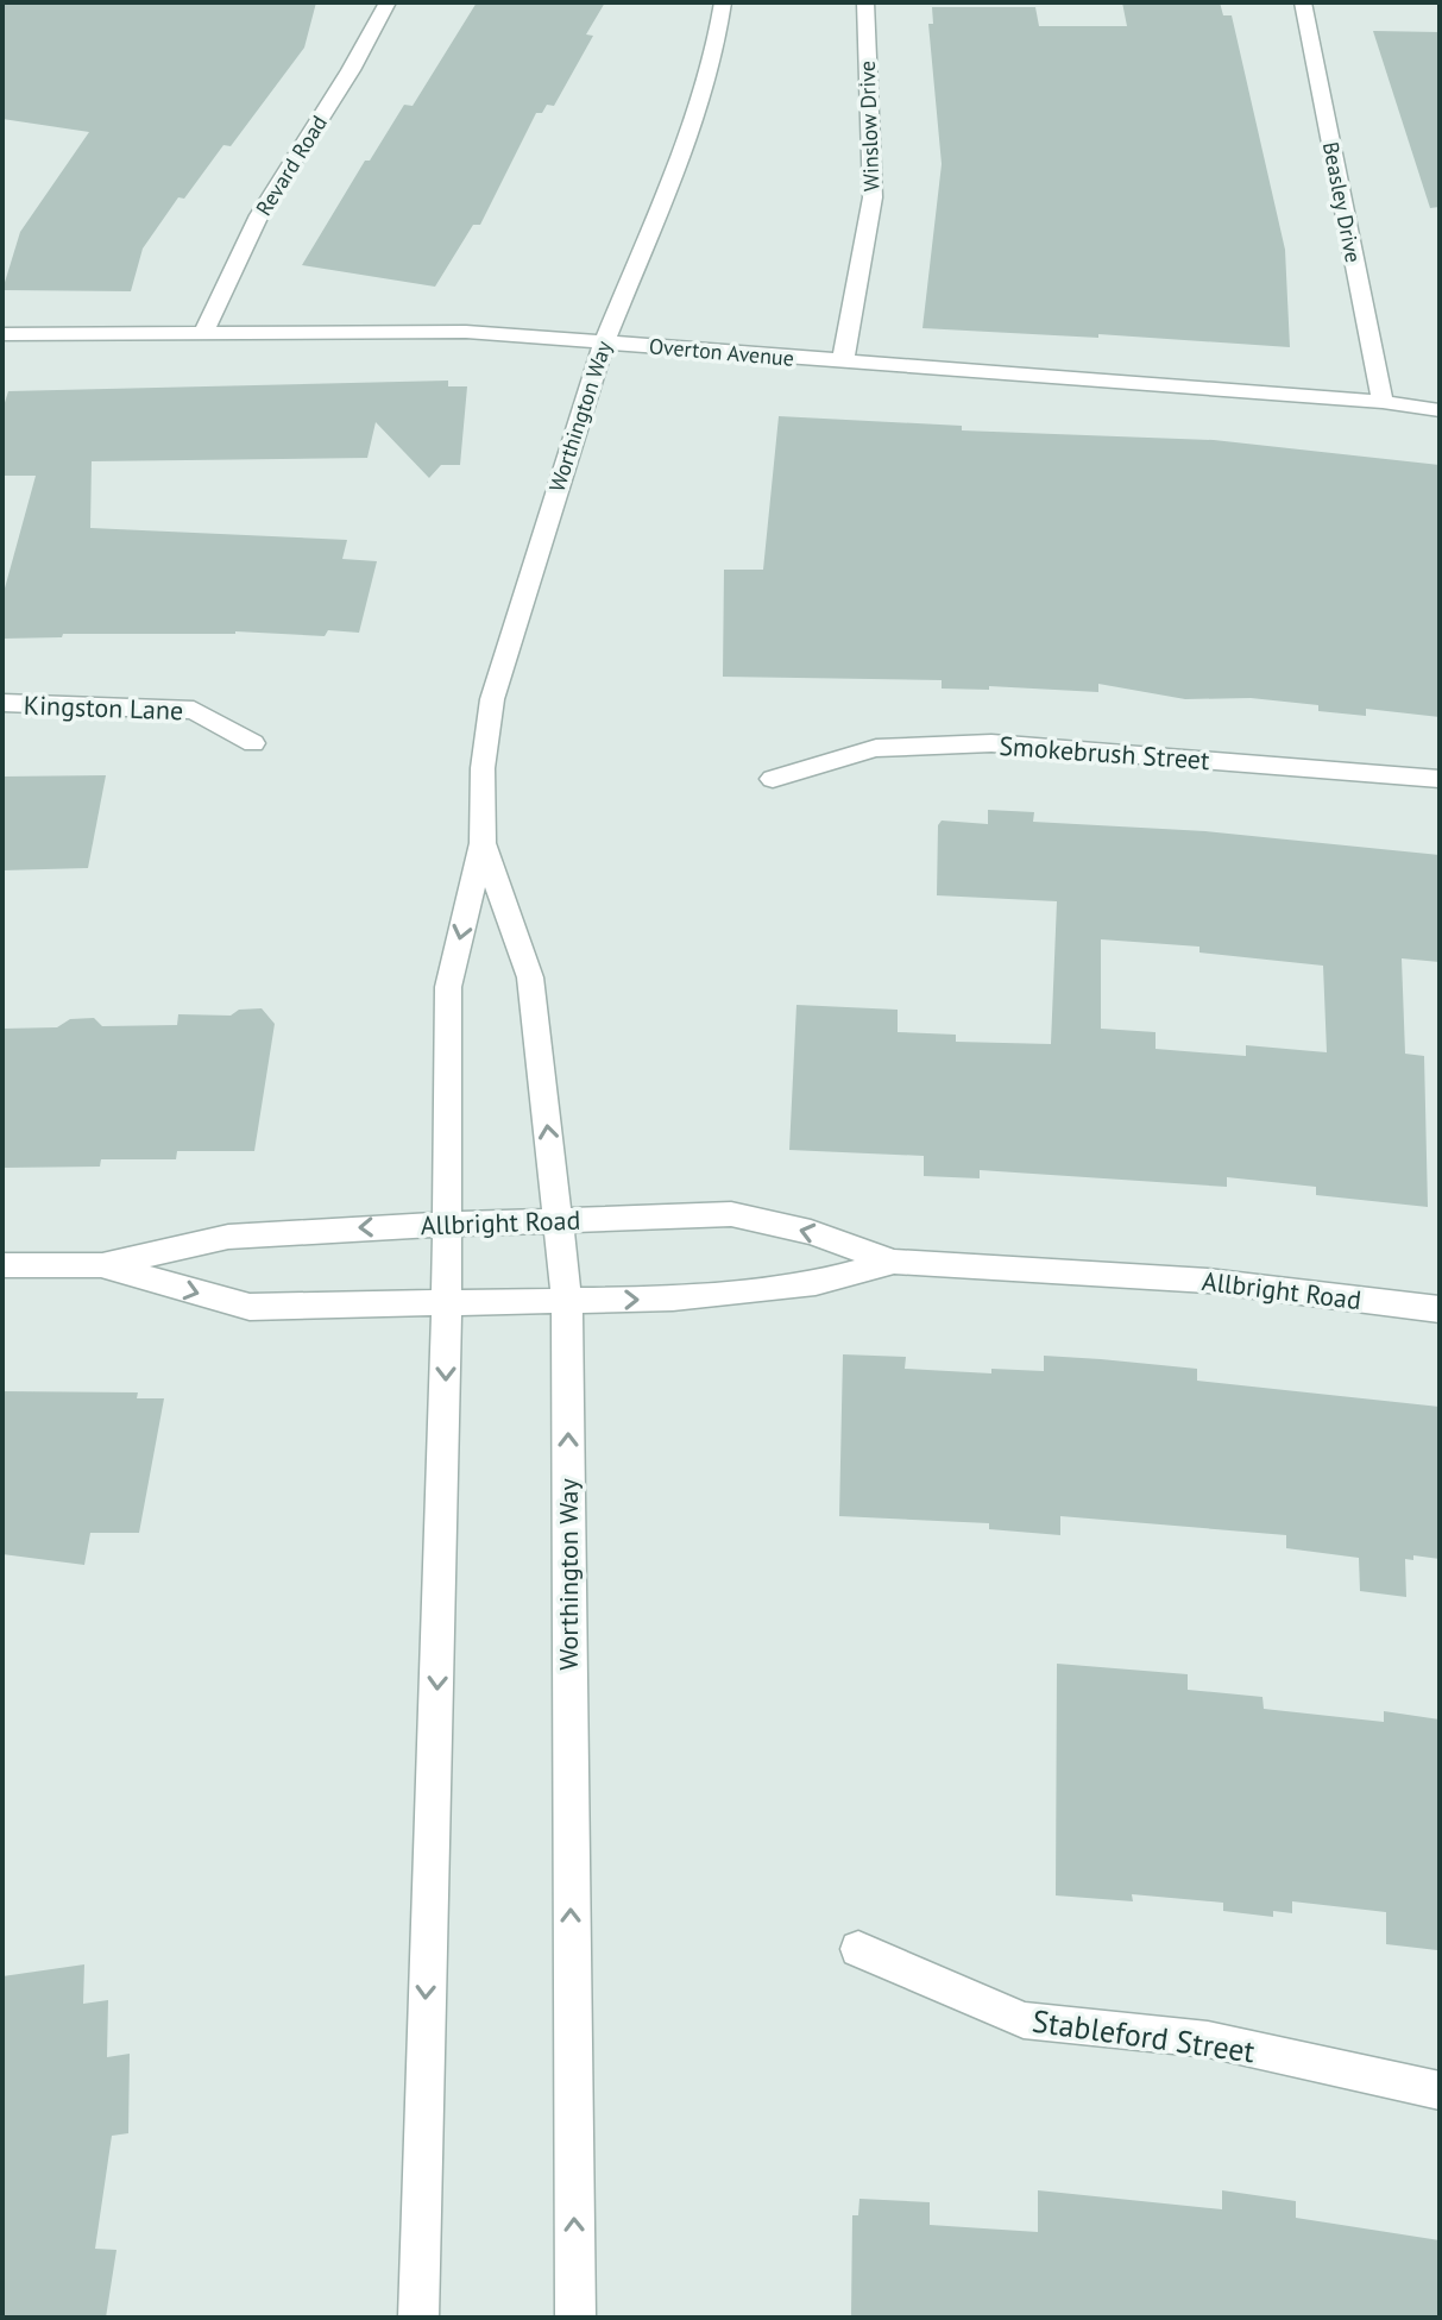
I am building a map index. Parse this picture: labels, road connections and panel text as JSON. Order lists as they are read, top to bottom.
{
  "streets": {
    "street": [
      "Winslow Drive",
      "Revard Road",
      "Beasley Drive",
      "Overton Avenue",
      "Worthington Way",
      "Kingston Lane",
      "Smokebrush Street",
      "Allbright Road",
      "Stableford Street"
    ]
  },
  "crossings": [
    ["Winslow Drive", "Overton Avenue"],
    ["Revard Road", "Overton Avenue"],
    ["Beasley Drive", "Overton Avenue"],
    ["Overton Avenue", "Worthington Way"],
    ["Worthington Way", "Allbright Road"]
  ]
}
